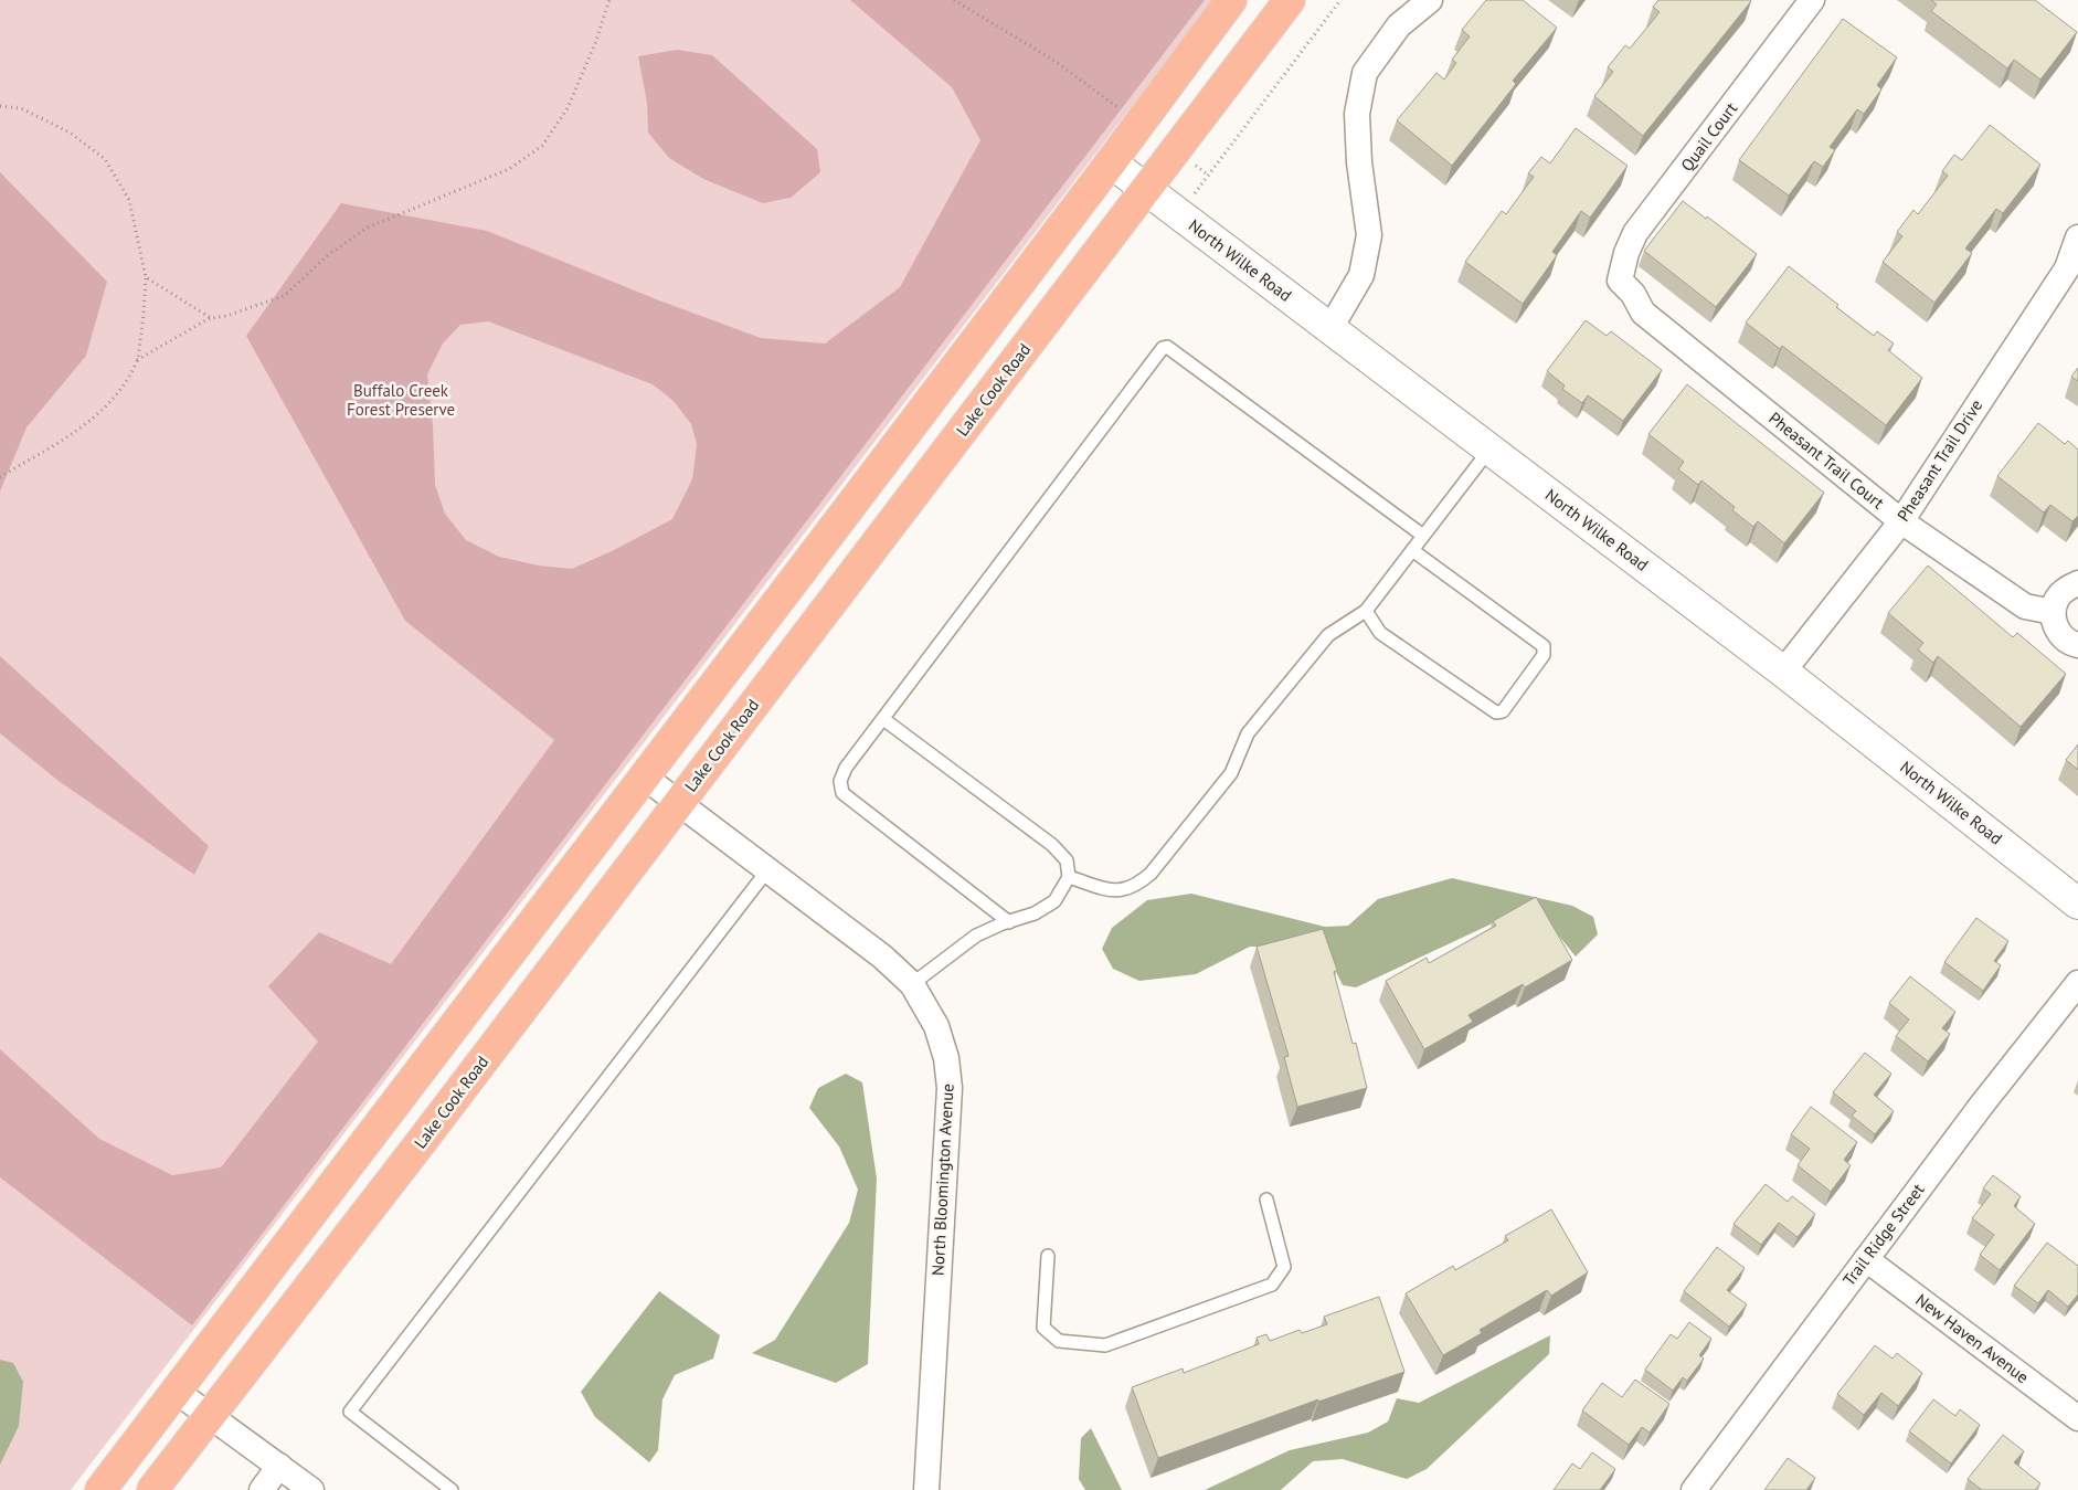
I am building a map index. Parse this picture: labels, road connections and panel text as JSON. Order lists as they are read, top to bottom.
{
  "streets": {
    "main road": ["Lake Cook Road"],
    "street": [
      "Quail Court",
      "North Wilke Road",
      "Pheasant Trail Court",
      "Pheasant Trail Drive",
      "North Bloomington Avenue",
      "Trail Ridge Street",
      "New Haven Avenue"
    ]
  },
  "crossings": [
    ["Quail Court", "Pheasant Trail Court"],
    ["North Wilke Road", "Lake Cook Road"],
    ["North Wilke Road", "Pheasant Trail Drive"],
    ["Lake Cook Road", "North Bloomington Avenue"],
    ["Pheasant Trail Court", "Pheasant Trail Drive"],
    ["Trail Ridge Street", "New Haven Avenue"]
  ],
  "parks": ["Buffalo Creek Forest Preserve"]
}
